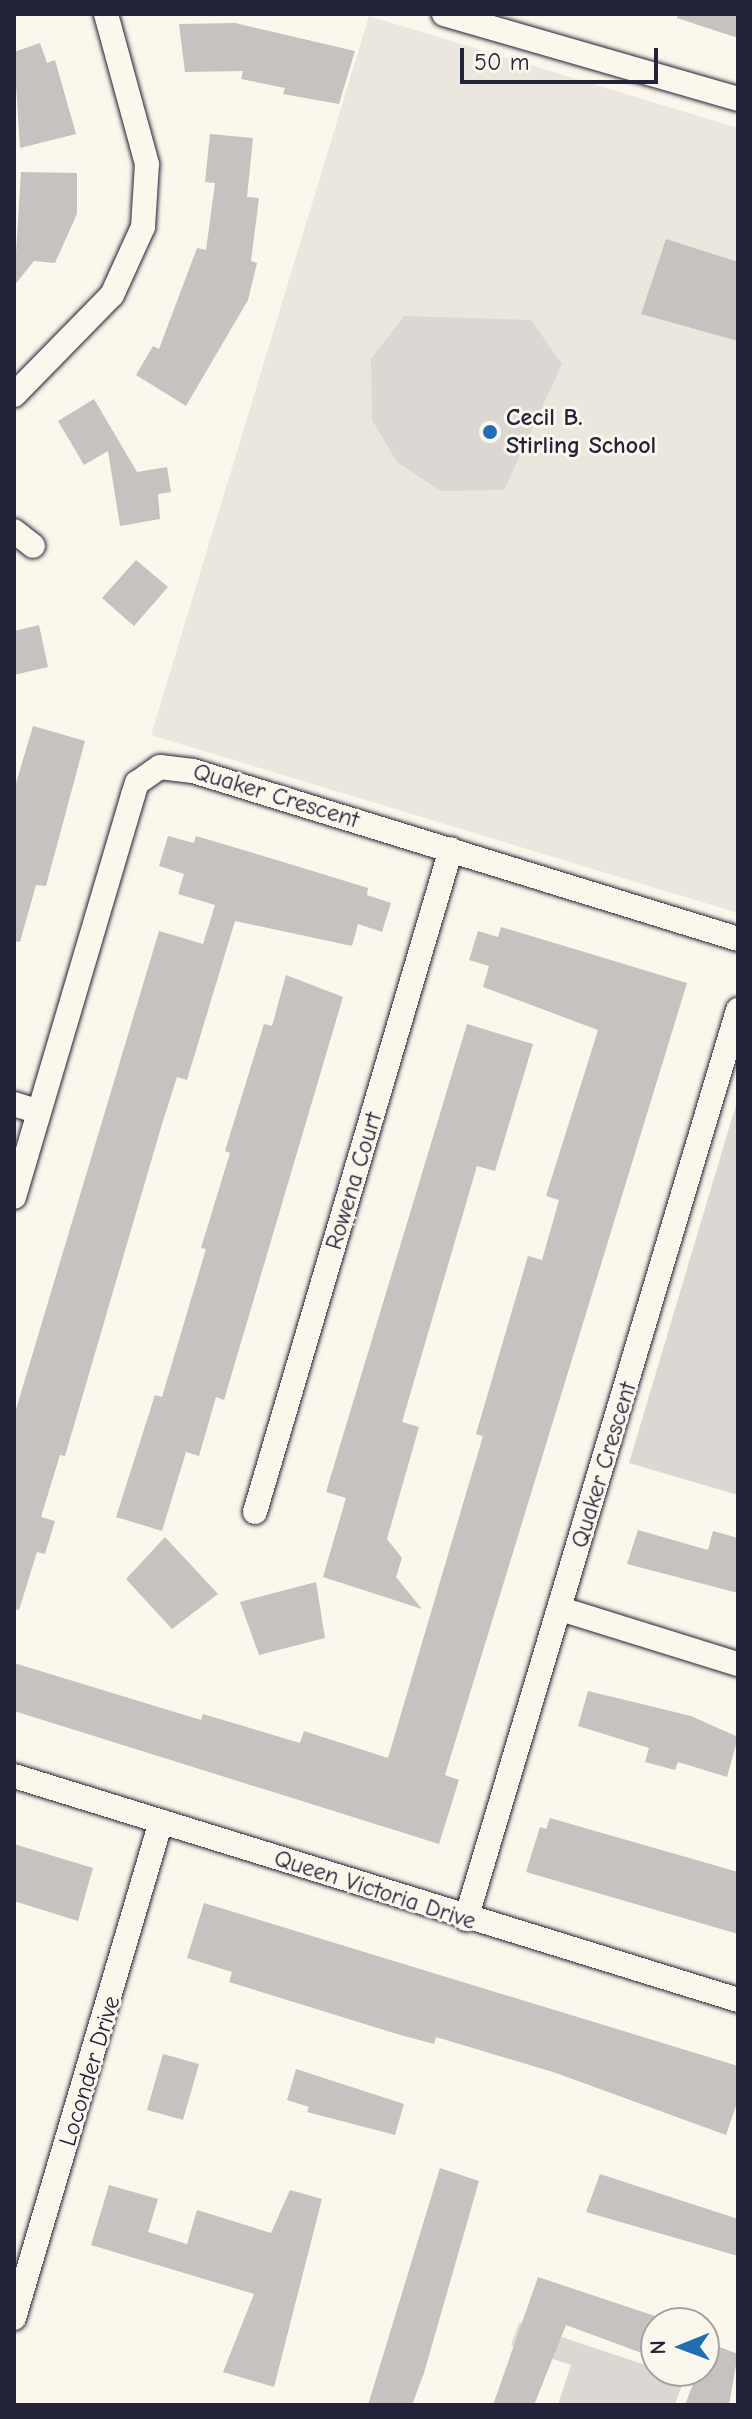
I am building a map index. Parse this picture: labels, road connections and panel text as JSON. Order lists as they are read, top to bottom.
{
  "streets": {
    "street": [
      "Quaker Crescent",
      "Rowena Court",
      "Queen Victoria Drive",
      "Loconder Drive"
    ]
  },
  "crossings": [
    ["Quaker Crescent", "Rowena Court"],
    ["Quaker Crescent", "Queen Victoria Drive"],
    ["Queen Victoria Drive", "Loconder Drive"]
  ],
  "places": ["Cecil B. Stirling School"],
  "scale_bar": "50 m",
  "north": "left"
}
